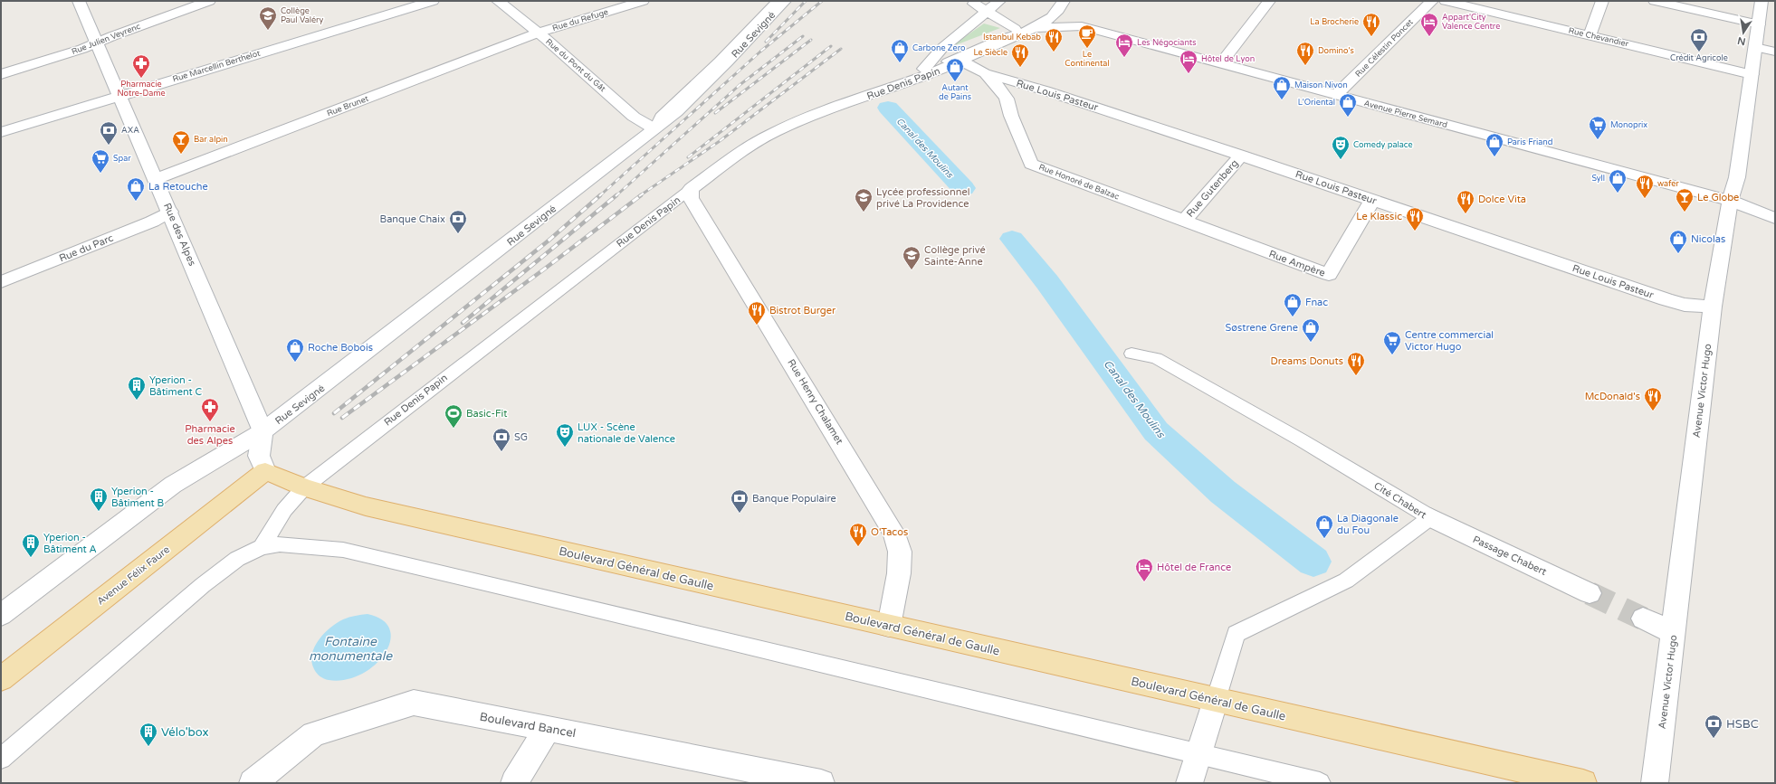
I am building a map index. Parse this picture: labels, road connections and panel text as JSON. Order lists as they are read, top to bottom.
{
  "streets": {
    "main road": ["Boulevard Général de Gaulle", "Avenue Félix Faure"],
    "street": [
      "Rue du Refuge",
      "Rue Sevigné",
      "Rue Chevandier",
      "Rue Julien Veyrenc",
      "Rue Célestin Poncet",
      "Rue du Pont du Gât",
      "Rue Marcellin Berthelot",
      "Rue Denis Papin",
      "Rue Louis Pasteur",
      "Rue Brunet",
      "Avenue Pierre Semard",
      "Rue Honoré de Balzac",
      "Rue Gutenberg",
      "Rue des Alpes",
      "Rue du Parc",
      "Rue Ampère",
      "Avenue Victor Hugo",
      "Rue Henry Chalamet",
      "Passage Chabert",
      "Boulevard Bancel"
    ],
    "lane": ["Cité Chabert"]
  },
  "crossings": [
    ["Rue du Refuge", "Rue du Pont du Gât"],
    ["Rue du Refuge", "Rue Brunet"],
    ["Rue Sevigné", "Rue du Pont du Gât"],
    ["Rue Sevigné", "Rue des Alpes"],
    ["Rue Chevandier", "Avenue Victor Hugo"],
    ["Rue Julien Veyrenc", "Rue des Alpes"],
    ["Rue Célestin Poncet", "Avenue Pierre Semard"],
    ["Rue du Pont du Gât", "Rue Brunet"],
    ["Rue Marcellin Berthelot", "Rue des Alpes"],
    ["Rue Denis Papin", "Rue Louis Pasteur"],
    ["Rue Denis Papin", "Avenue Pierre Semard"],
    ["Rue Denis Papin", "Rue Henry Chalamet"],
    ["Rue Denis Papin", "Boulevard Général de Gaulle"],
    ["Rue Louis Pasteur", "Rue Honoré de Balzac"],
    ["Rue Louis Pasteur", "Rue Gutenberg"],
    ["Rue Louis Pasteur", "Rue Ampère"],
    ["Rue Louis Pasteur", "Avenue Victor Hugo"],
    ["Rue Brunet", "Rue des Alpes"],
    ["Avenue Pierre Semard", "Avenue Victor Hugo"],
    ["Rue Honoré de Balzac", "Rue Gutenberg"],
    ["Rue Honoré de Balzac", "Rue Ampère"],
    ["Rue Gutenberg", "Rue Ampère"],
    ["Rue des Alpes", "Rue du Parc"],
    ["Rue Henry Chalamet", "Boulevard Général de Gaulle"],
    ["Cité Chabert", "Passage Chabert"],
    ["Cité Chabert", "Boulevard Général de Gaulle"],
    ["Boulevard Général de Gaulle", "Avenue Félix Faure"]
  ],
  "water": ["Canal des Moulins", "Fontaine monumentale"],
  "places": {
    "school or university": ["Collège Paul Valéry", "Lycée professionnel privé La Providence", "Collège privé Sainte-Anne"],
    "restaurant": [
      "La Brocherie",
      "Istanbul Kebab",
      "Domino's",
      "Le Siècle",
      "wafer",
      "Dolce Vita",
      "Le Klassic",
      "Bistrot Burger",
      "Dreams Donuts",
      "McDonald's",
      "O'Tacos"
    ],
    "hotel": [
      "Appart'City Valence Centre",
      "Les Négociants",
      "Hôtel de Lyon",
      "Hôtel de France"
    ],
    "cafe": ["Le Continental"],
    "bank": [
      "Crédit Agricole",
      "AXA",
      "Banque Chaix",
      "SG",
      "Banque Populaire",
      "HSBC"
    ],
    "shop": [
      "Carbone Zero",
      "Autant de Pains",
      "Maison Nivon",
      "L'Oriental",
      "Paris Friand",
      "Syll",
      "La Retouche",
      "Nicolas",
      "Fnac",
      "Søstrene Grene",
      "Roche Bobois",
      "La Diagonale du Fou"
    ],
    "pharmacy": ["Pharmacie Notre-Dame", "Pharmacie des Alpes"],
    "supermarket": ["Monoprix", "Spar", "Centre commercial Victor Hugo"],
    "bar": ["Bar alpin", "Le Globe"],
    "theatre": ["Comedy palace", "LUX - Scène nationale de Valence"],
    "building": [
      "Yperion - Bâtiment C",
      "Yperion - Bâtiment B",
      "Yperion - Bâtiment A",
      "Vélo'box"
    ],
    "sports": ["Basic-Fit"]
  },
  "north": "bottom"
}
